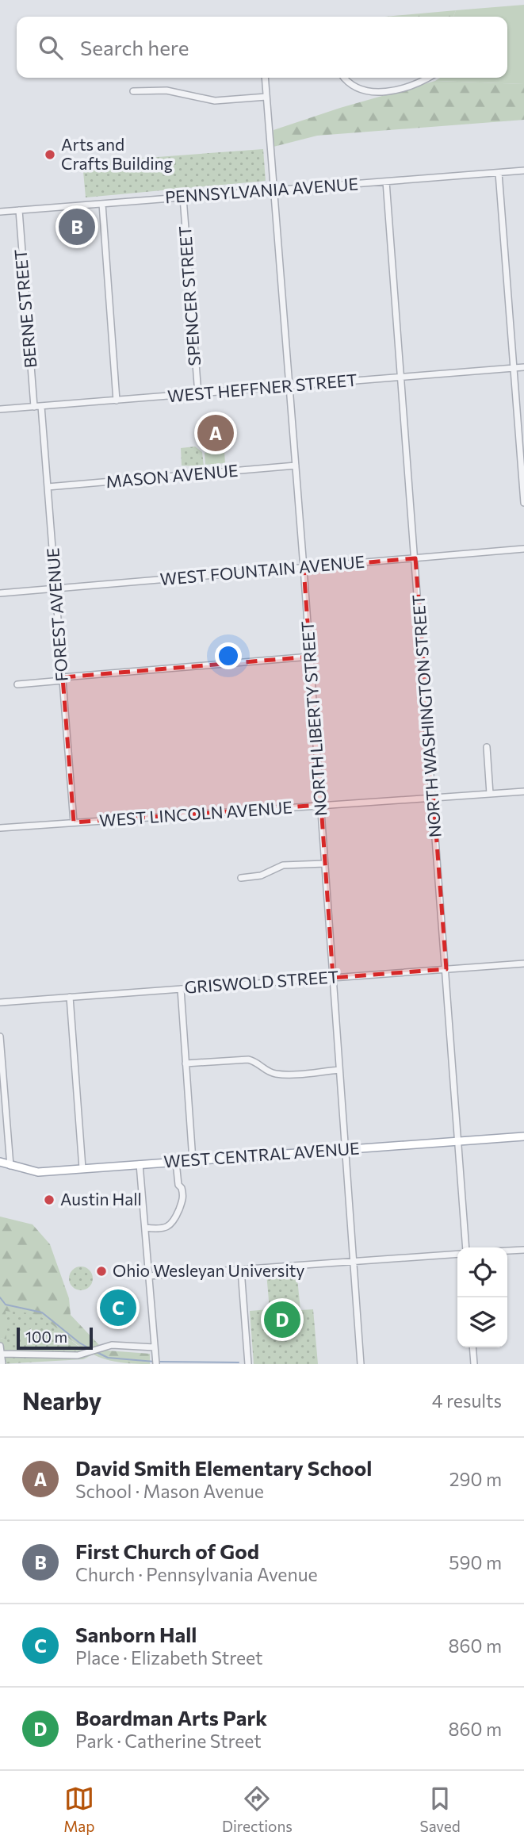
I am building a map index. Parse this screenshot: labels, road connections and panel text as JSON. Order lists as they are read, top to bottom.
{
  "streets": {
    "main road": ["WEST CENTRAL AVENUE"],
    "street": [
      "PENNSYLVANIA AVENUE",
      "SPENCER STREET",
      "BERNE STREET",
      "WEST HEFFNER STREET",
      "MASON AVENUE",
      "WEST FOUNTAIN AVENUE",
      "FOREST AVENUE",
      "NORTH WASHINGTON STREET",
      "NORTH LIBERTY STREET",
      "WEST LINCOLN AVENUE",
      "GRISWOLD STREET"
    ]
  },
  "crossings": [
    ["PENNSYLVANIA AVENUE", "SPENCER STREET"],
    ["PENNSYLVANIA AVENUE", "BERNE STREET"],
    ["PENNSYLVANIA AVENUE", "NORTH WASHINGTON STREET"],
    ["PENNSYLVANIA AVENUE", "NORTH LIBERTY STREET"],
    ["SPENCER STREET", "WEST HEFFNER STREET"],
    ["BERNE STREET", "WEST HEFFNER STREET"],
    ["WEST HEFFNER STREET", "FOREST AVENUE"],
    ["WEST HEFFNER STREET", "NORTH WASHINGTON STREET"],
    ["WEST HEFFNER STREET", "NORTH LIBERTY STREET"],
    ["MASON AVENUE", "FOREST AVENUE"],
    ["MASON AVENUE", "NORTH LIBERTY STREET"],
    ["WEST FOUNTAIN AVENUE", "FOREST AVENUE"],
    ["WEST FOUNTAIN AVENUE", "NORTH WASHINGTON STREET"],
    ["WEST FOUNTAIN AVENUE", "NORTH LIBERTY STREET"],
    ["FOREST AVENUE", "WEST LINCOLN AVENUE"],
    ["NORTH WASHINGTON STREET", "WEST LINCOLN AVENUE"],
    ["NORTH WASHINGTON STREET", "GRISWOLD STREET"],
    ["NORTH WASHINGTON STREET", "WEST CENTRAL AVENUE"],
    ["NORTH LIBERTY STREET", "WEST LINCOLN AVENUE"],
    ["NORTH LIBERTY STREET", "GRISWOLD STREET"],
    ["NORTH LIBERTY STREET", "WEST CENTRAL AVENUE"]
  ],
  "places": ["Arts and Crafts Building", "Austin Hall", "Ohio Wesleyan University"],
  "scale_bar": "100 m",
  "page": {
    "search": "Search here",
    "pins": [
      "B",
      "A",
      "C",
      "D"
    ],
    "scale": "100 m",
    "heading": ["Nearby", "4 results"],
    "list": [
      {
        "mark": "A",
        "name": "David Smith Elementary School",
        "note": "School · Mason Avenue",
        "value": "290 m"
      },
      {
        "mark": "B",
        "name": "First Church of God",
        "note": "Church · Pennsylvania Avenue",
        "value": "590 m"
      },
      {
        "mark": "C",
        "name": "Sanborn Hall",
        "note": "Place · Elizabeth Street",
        "value": "860 m"
      },
      {
        "mark": "D",
        "name": "Boardman Arts Park",
        "note": "Park · Catherine Street",
        "value": "860 m"
      }
    ],
    "nav": ["Map", "Directions", "Saved"]
  }
}
